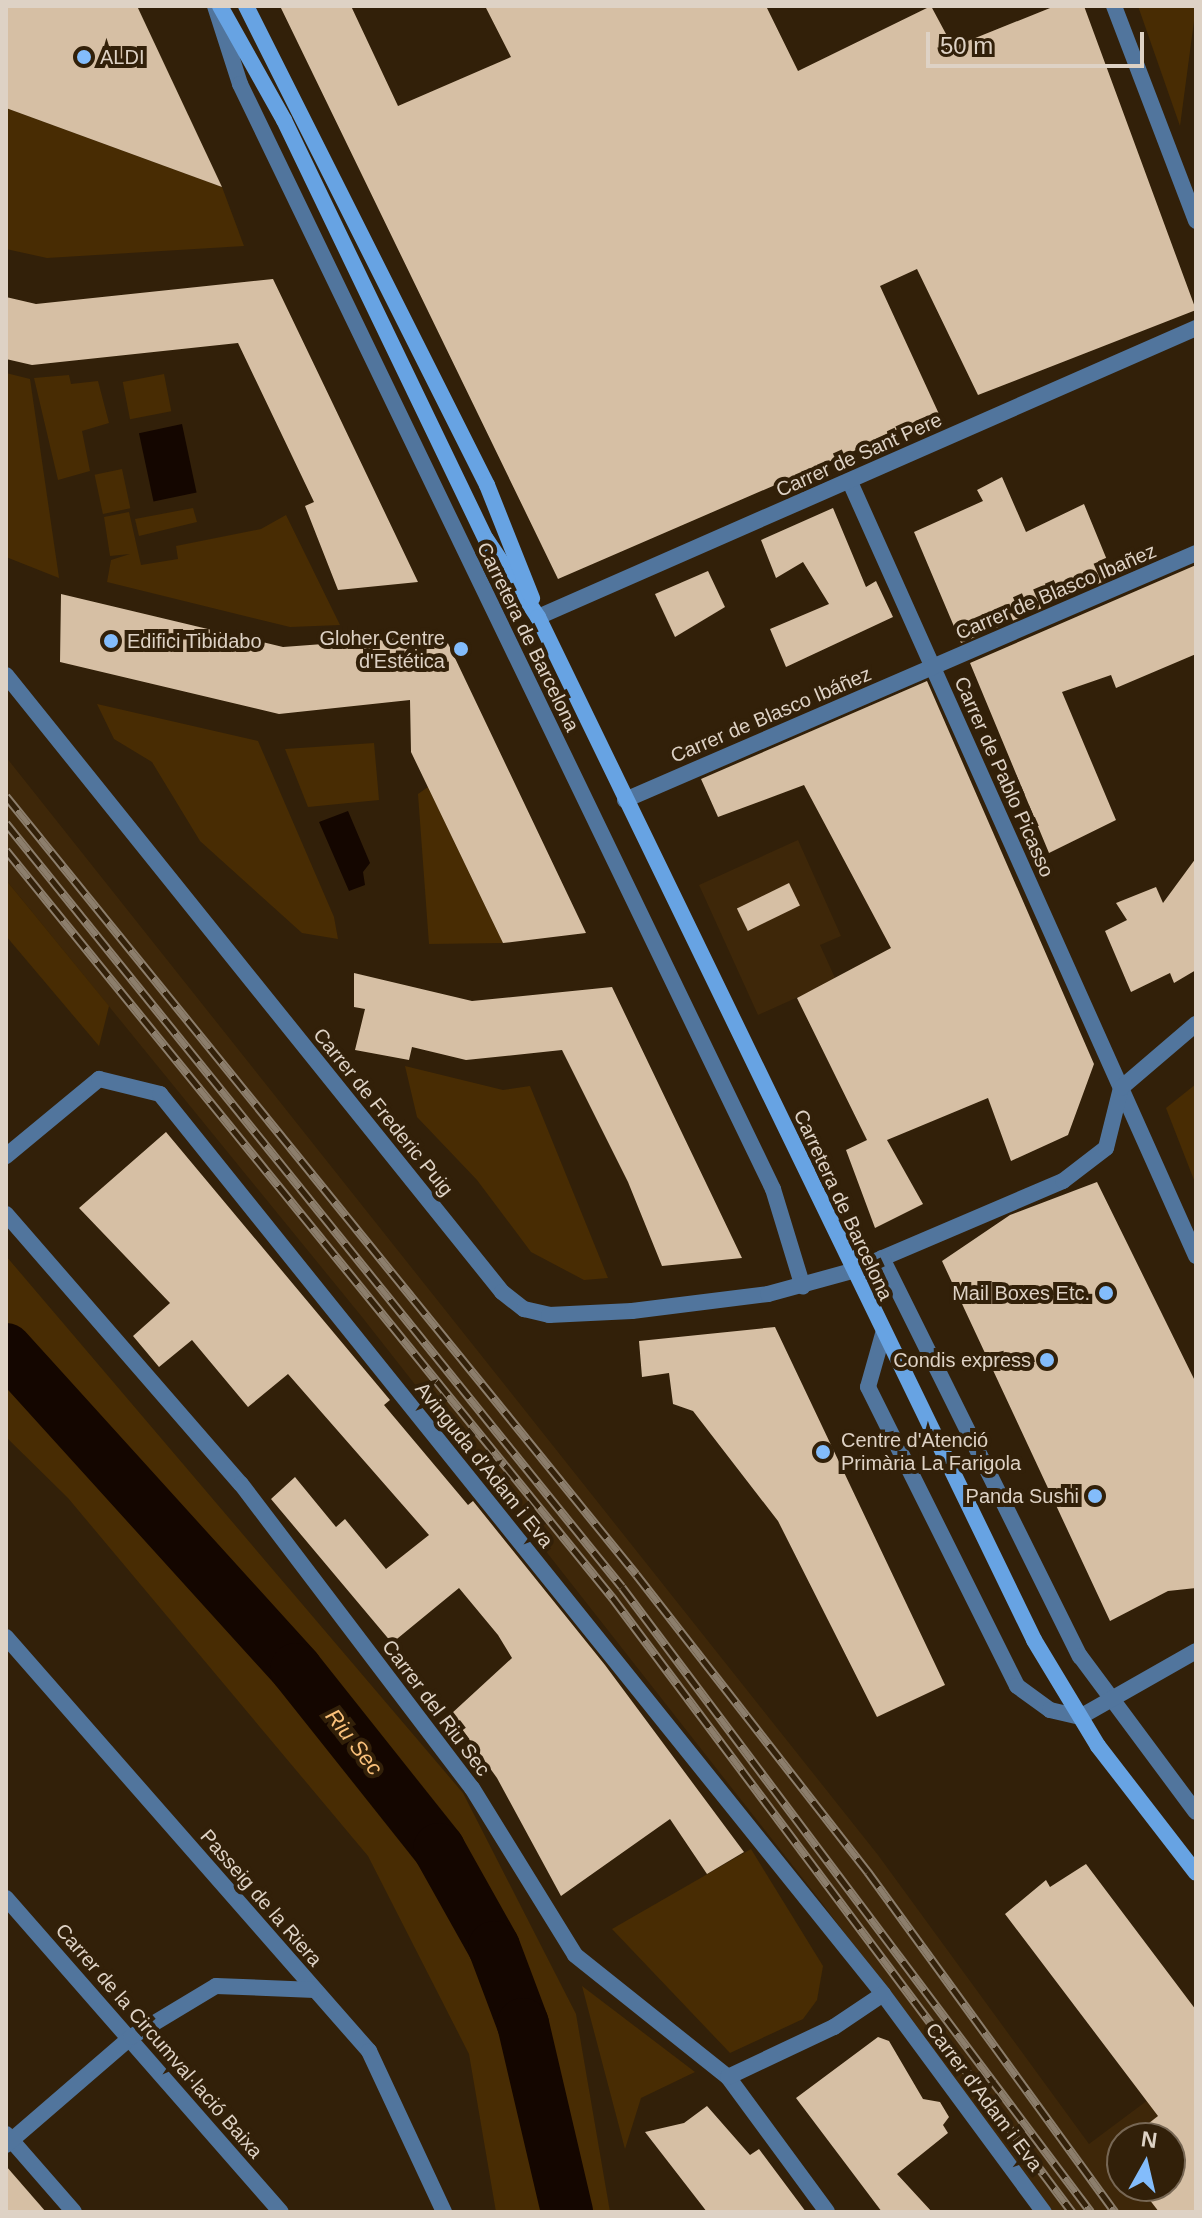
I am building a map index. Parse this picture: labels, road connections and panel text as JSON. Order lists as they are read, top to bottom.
{
  "streets": {
    "main road": ["Carretera de Barcelona"],
    "street": [
      "Carrer de Sant Pere",
      "Carrer de Blasco Ibañez",
      "Carrer de Blasco Ibáñez",
      "Carrer de Pablo Picasso",
      "Carrer de Frederic Puig",
      "Avinguda d'Adam i Eva",
      "Carrer del Riu Sec",
      "Passeig de la Riera",
      "Carrer de la Circumval·lació Baixa",
      "Carrer d'Adam i Eva"
    ]
  },
  "crossings": [
    ["Carrer de Sant Pere", "Carretera de Barcelona"],
    ["Carrer de Sant Pere", "Carrer de Pablo Picasso"],
    ["Carrer de Blasco Ibañez", "Carrer de Blasco Ibáñez"],
    ["Carrer de Blasco Ibañez", "Carrer de Pablo Picasso"],
    ["Carretera de Barcelona", "Carrer de Blasco Ibáñez"],
    ["Carretera de Barcelona", "Carrer de Frederic Puig"],
    ["Carrer de Blasco Ibáñez", "Carrer de Pablo Picasso"],
    ["Carrer de Pablo Picasso", "Carrer de Frederic Puig"],
    ["Avinguda d'Adam i Eva", "Carrer d'Adam i Eva"]
  ],
  "water": ["Riu Sec"],
  "places": [
    "ALDI",
    "Edifici Tibidabo",
    "Gloher Centre d'Estética",
    "Mail Boxes Etc.",
    "Condis express",
    "Centre d'Atenció Primària La Farigola",
    "Panda Sushi"
  ],
  "scale_bar": "50 m",
  "north": "top"
}
